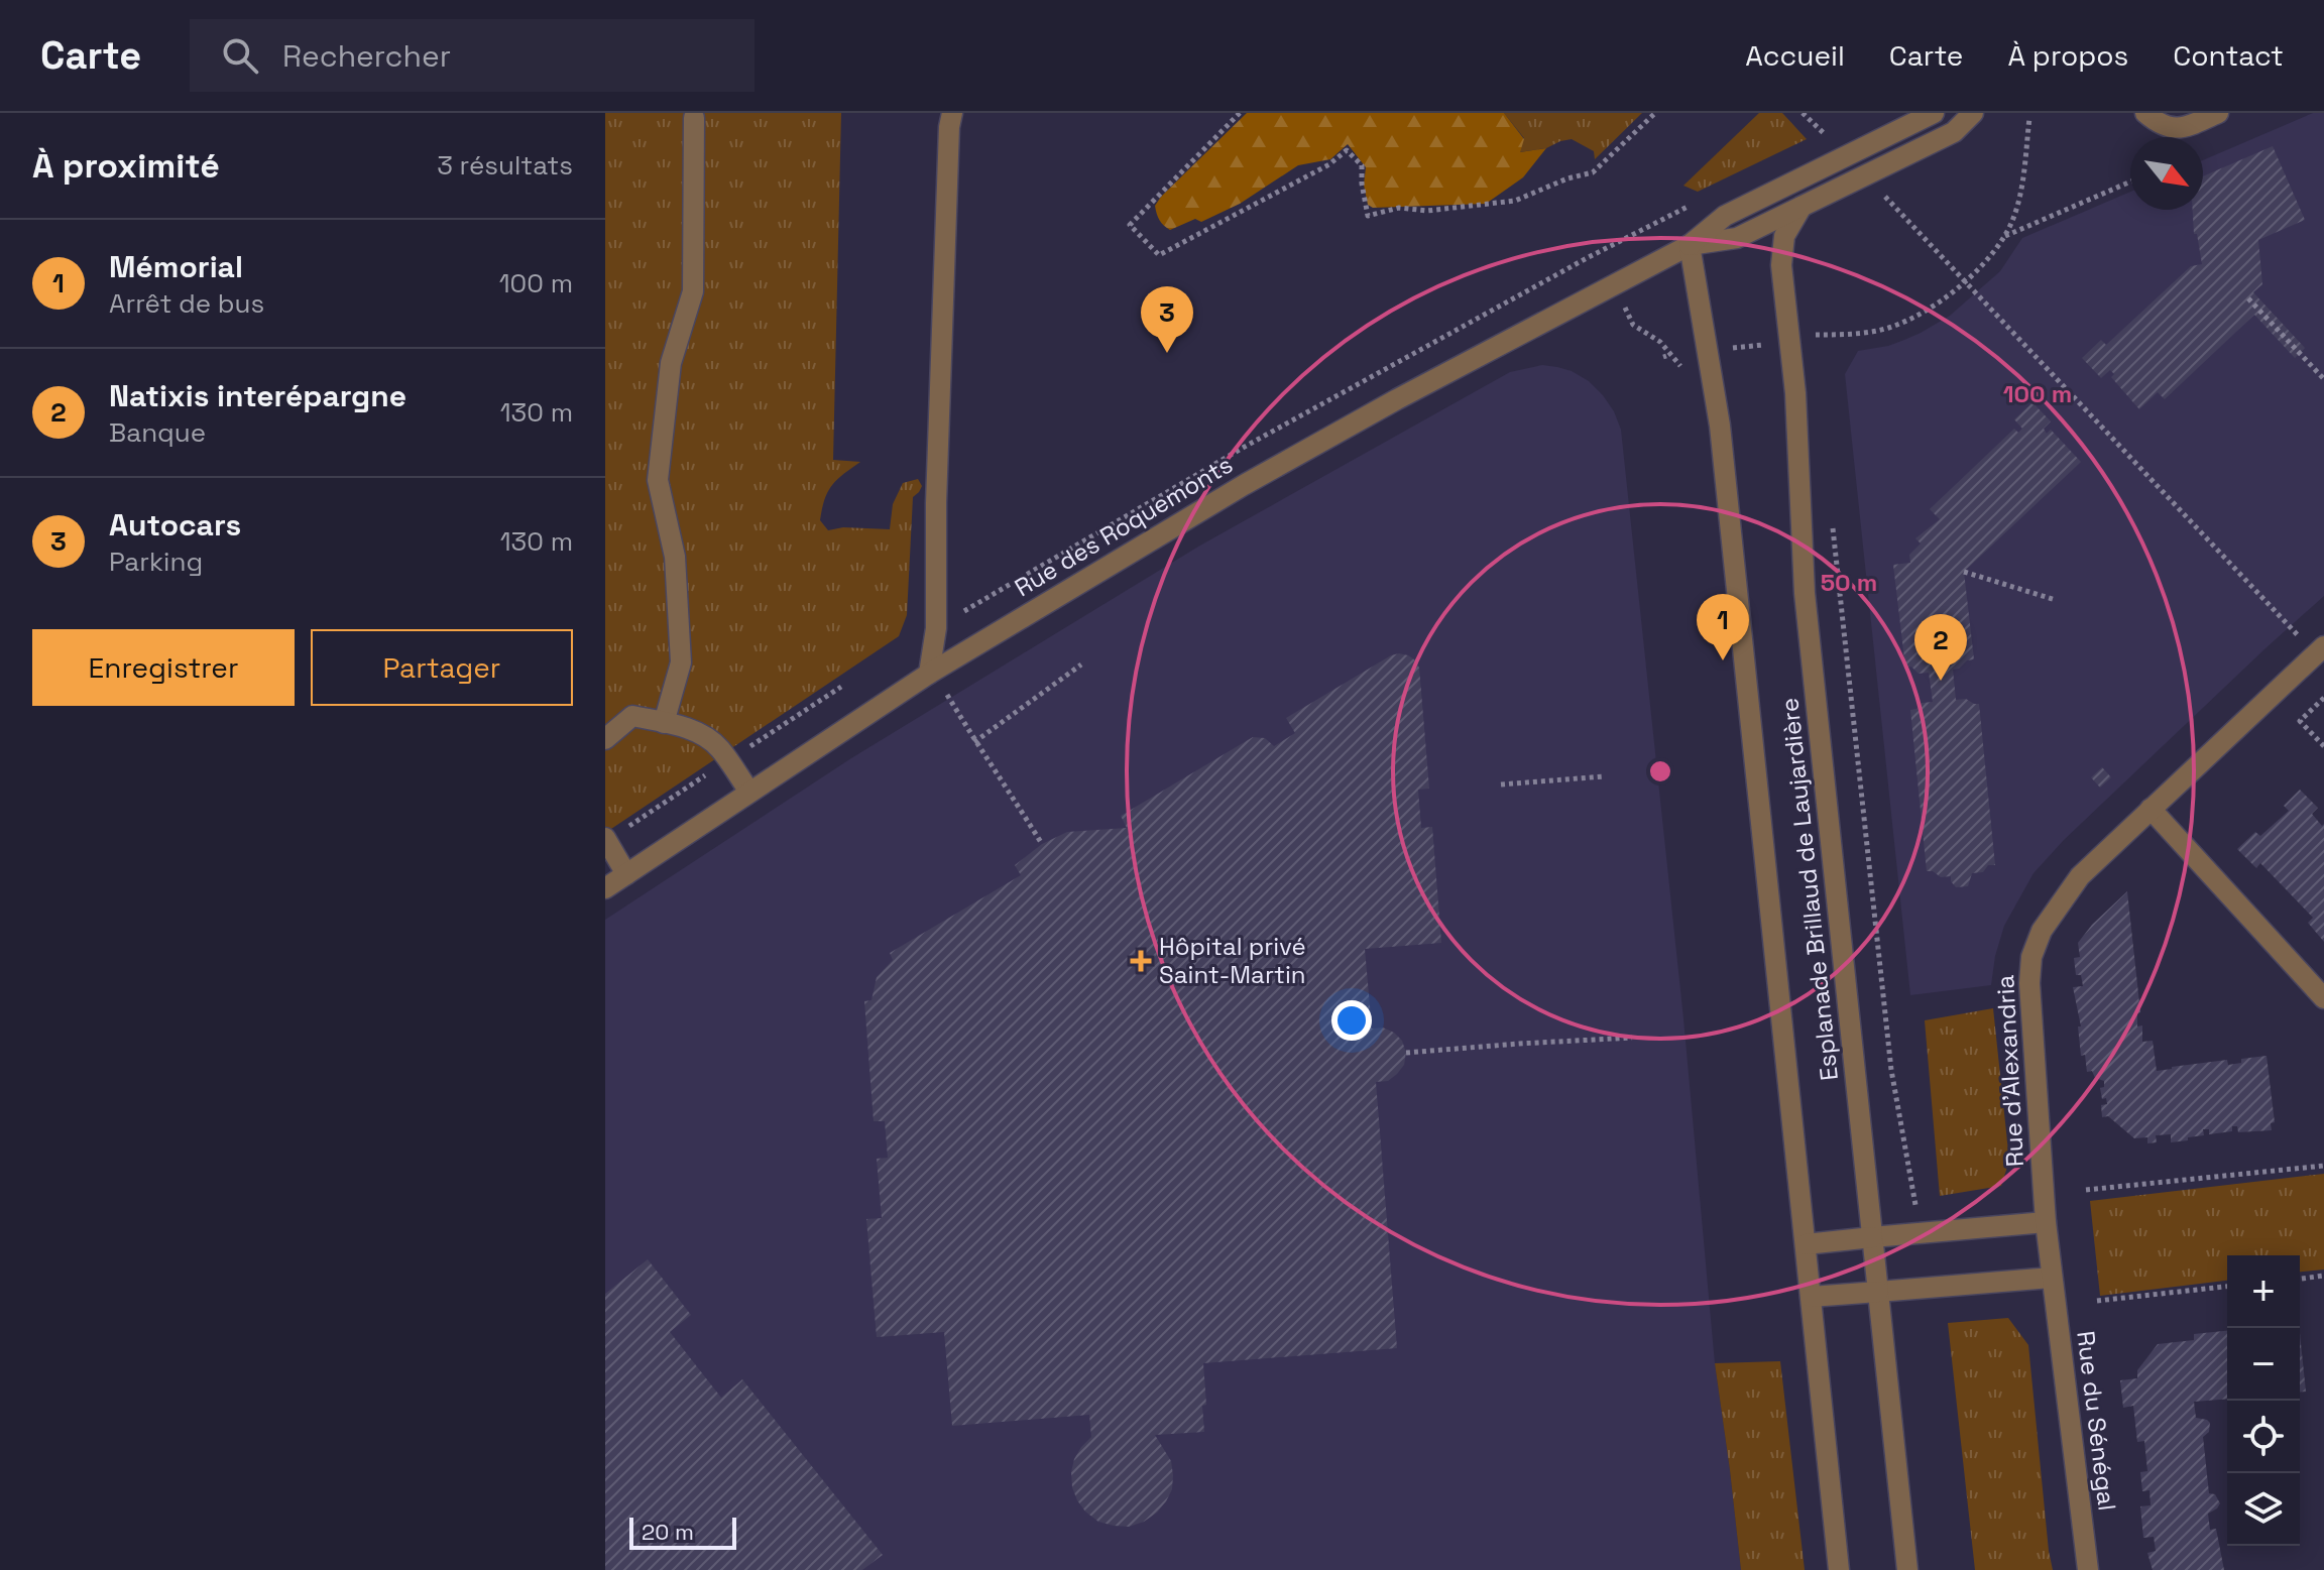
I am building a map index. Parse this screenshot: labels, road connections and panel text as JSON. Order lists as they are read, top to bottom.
{
  "streets": {
    "street": [
      "Rue des Roquemonts",
      "Esplanade Brillaud de Laujardière",
      "Rue d'Alexandria",
      "Rue du Sénégal"
    ]
  },
  "crossings": [
    ["Rue des Roquemonts", "Esplanade Brillaud de Laujardière"],
    ["Rue d'Alexandria", "Rue du Sénégal"]
  ],
  "places": {
    "health": ["Hôpital privé Saint-Martin"]
  },
  "scale_bar": "20 m",
  "north": "bottom right",
  "page": {
    "header": "Carte",
    "search": "Rechercher",
    "nav": [
      "Accueil",
      "Carte",
      "À propos",
      "Contact"
    ],
    "heading": ["À proximité", "3 résultats"],
    "list": [
      {
        "mark": "1",
        "name": "Mémorial",
        "note": "Arrêt de bus",
        "value": "100 m"
      },
      {
        "mark": "2",
        "name": "Natixis interépargne",
        "note": "Banque",
        "value": "130 m"
      },
      {
        "mark": "3",
        "name": "Autocars",
        "note": "Parking",
        "value": "130 m"
      }
    ],
    "pins": ["3", "1", "2"],
    "buttons": ["Enregistrer", "Partager"],
    "map_buttons": ["+", "−"],
    "scale": "20 m"
  },
  "rings": ["100 m", "50 m"]
}
